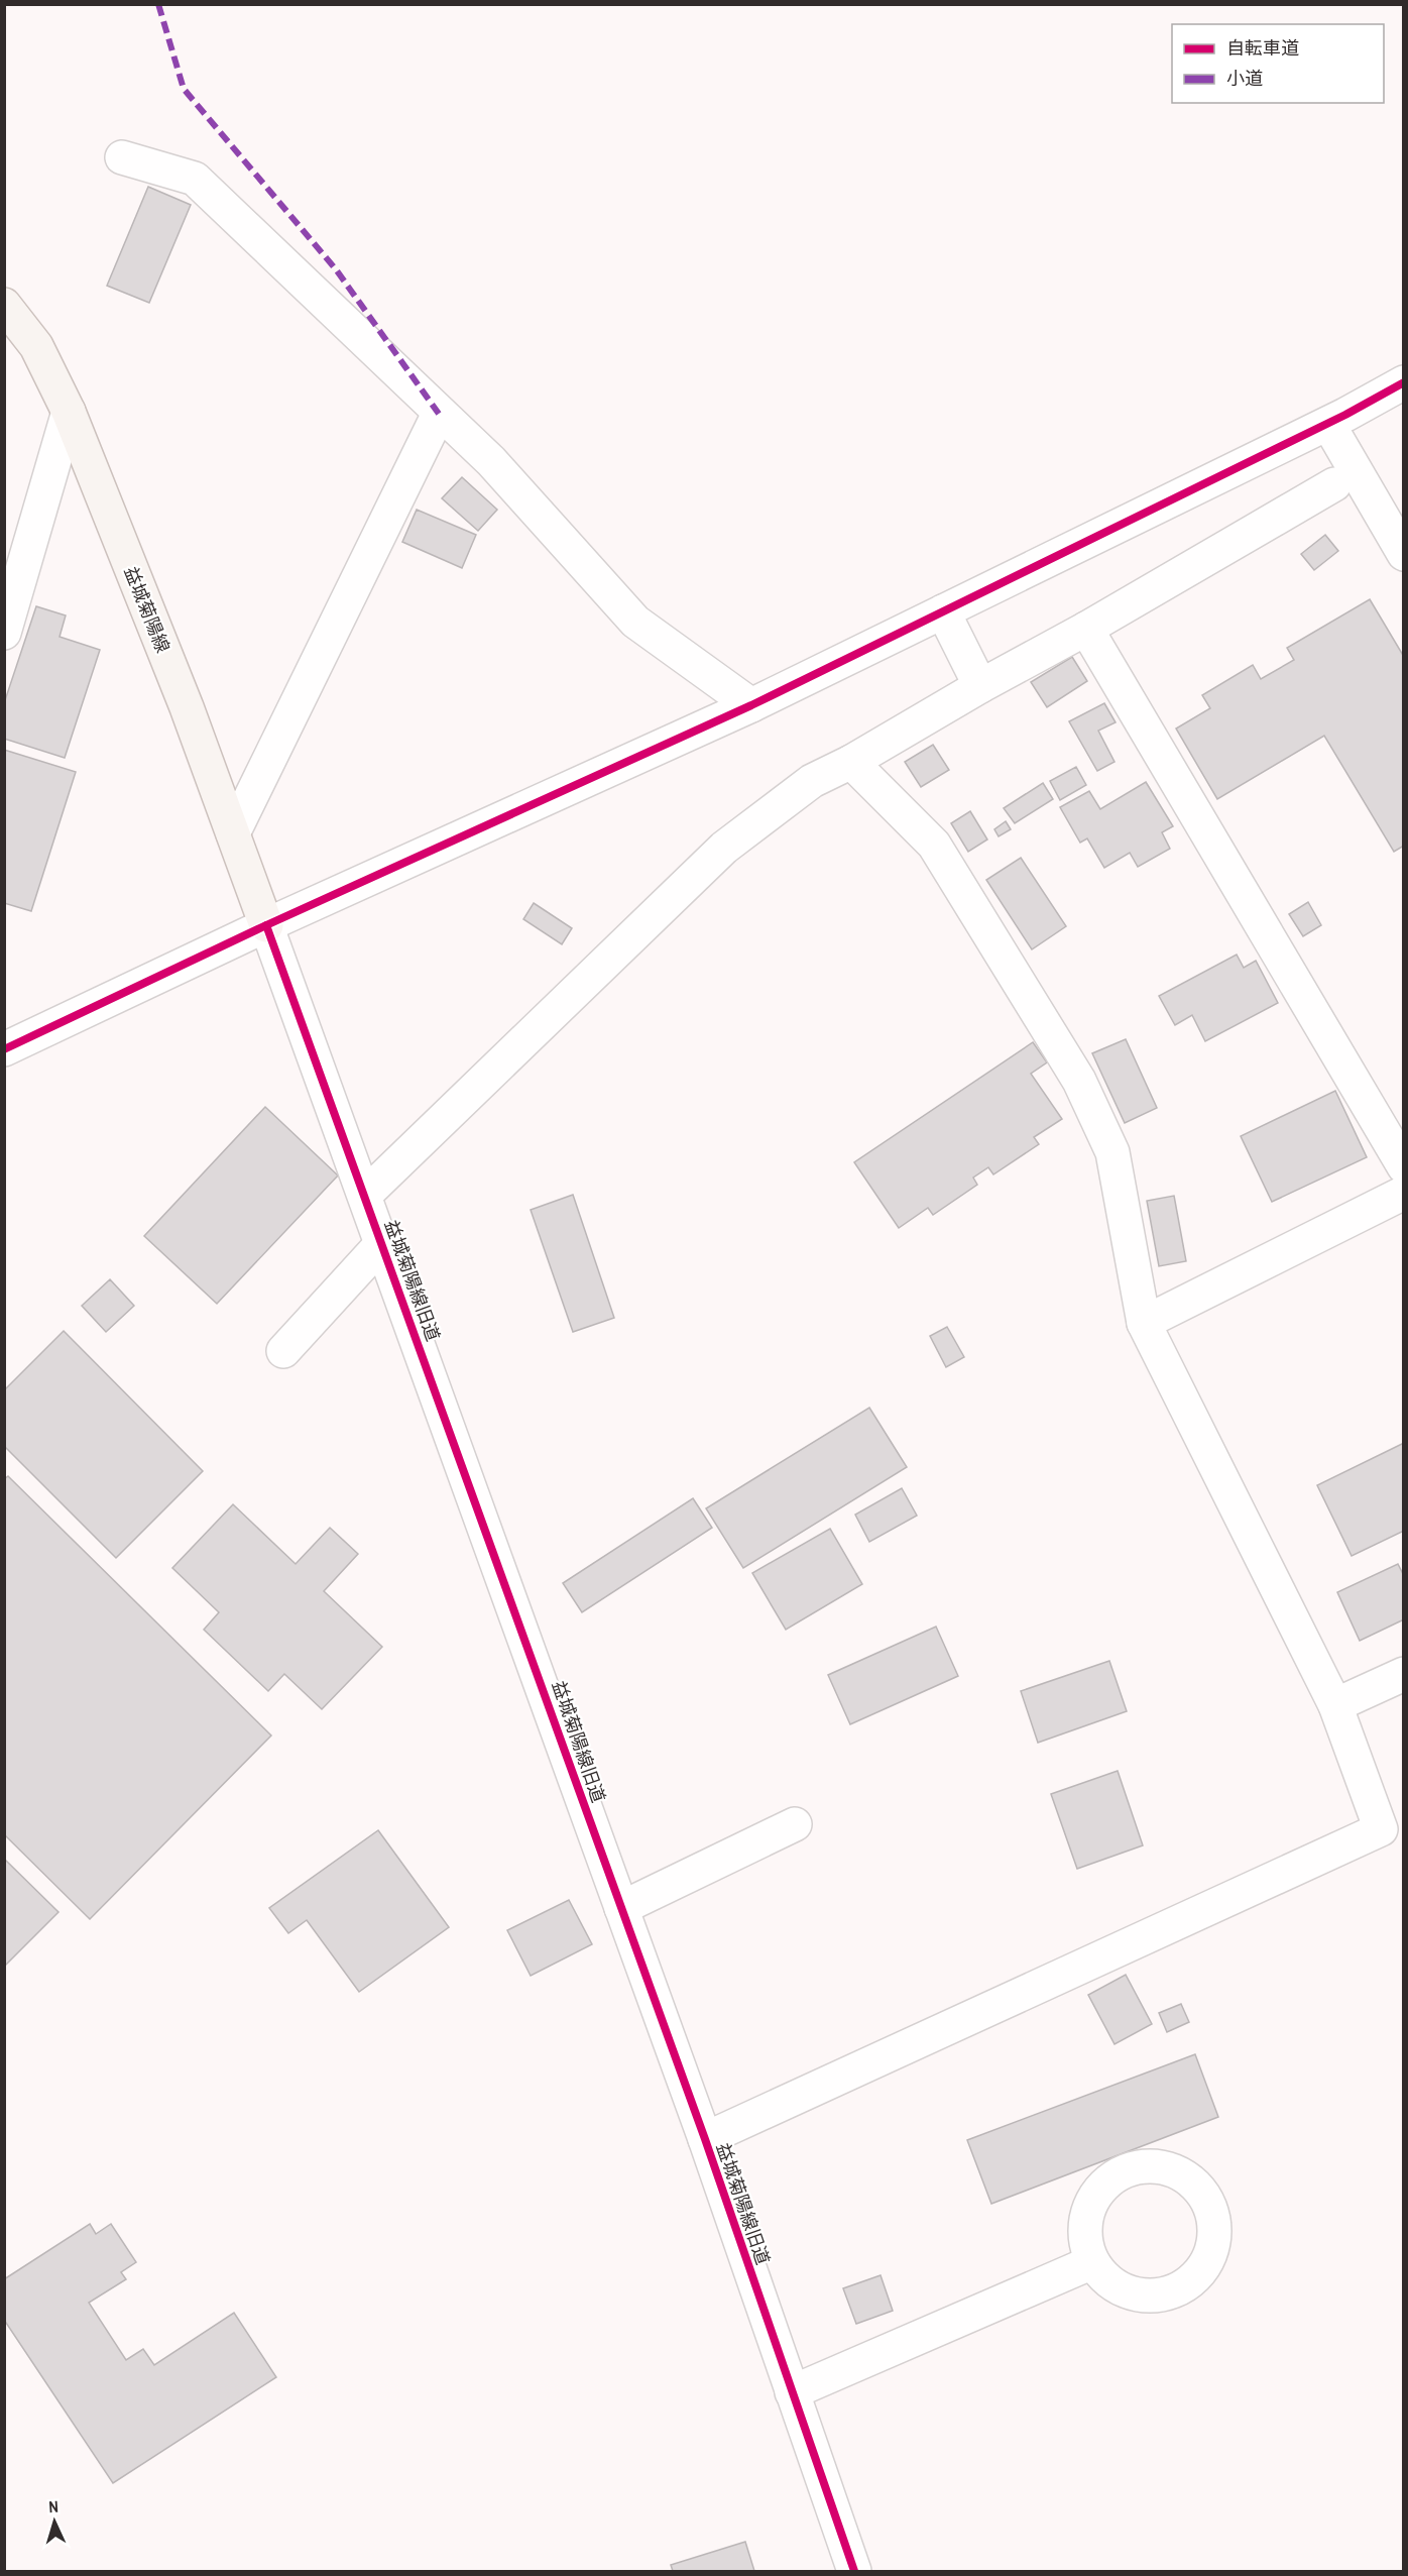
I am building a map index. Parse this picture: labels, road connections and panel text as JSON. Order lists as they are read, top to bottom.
{
  "streets": {
    "main road": ["益城菊陽線"],
    "street": ["益城菊陽線旧道"]
  },
  "crossings": [
    ["益城菊陽線", "益城菊陽線旧道"]
  ],
  "legend": ["自転車道", "小道"],
  "north": "top"
}
